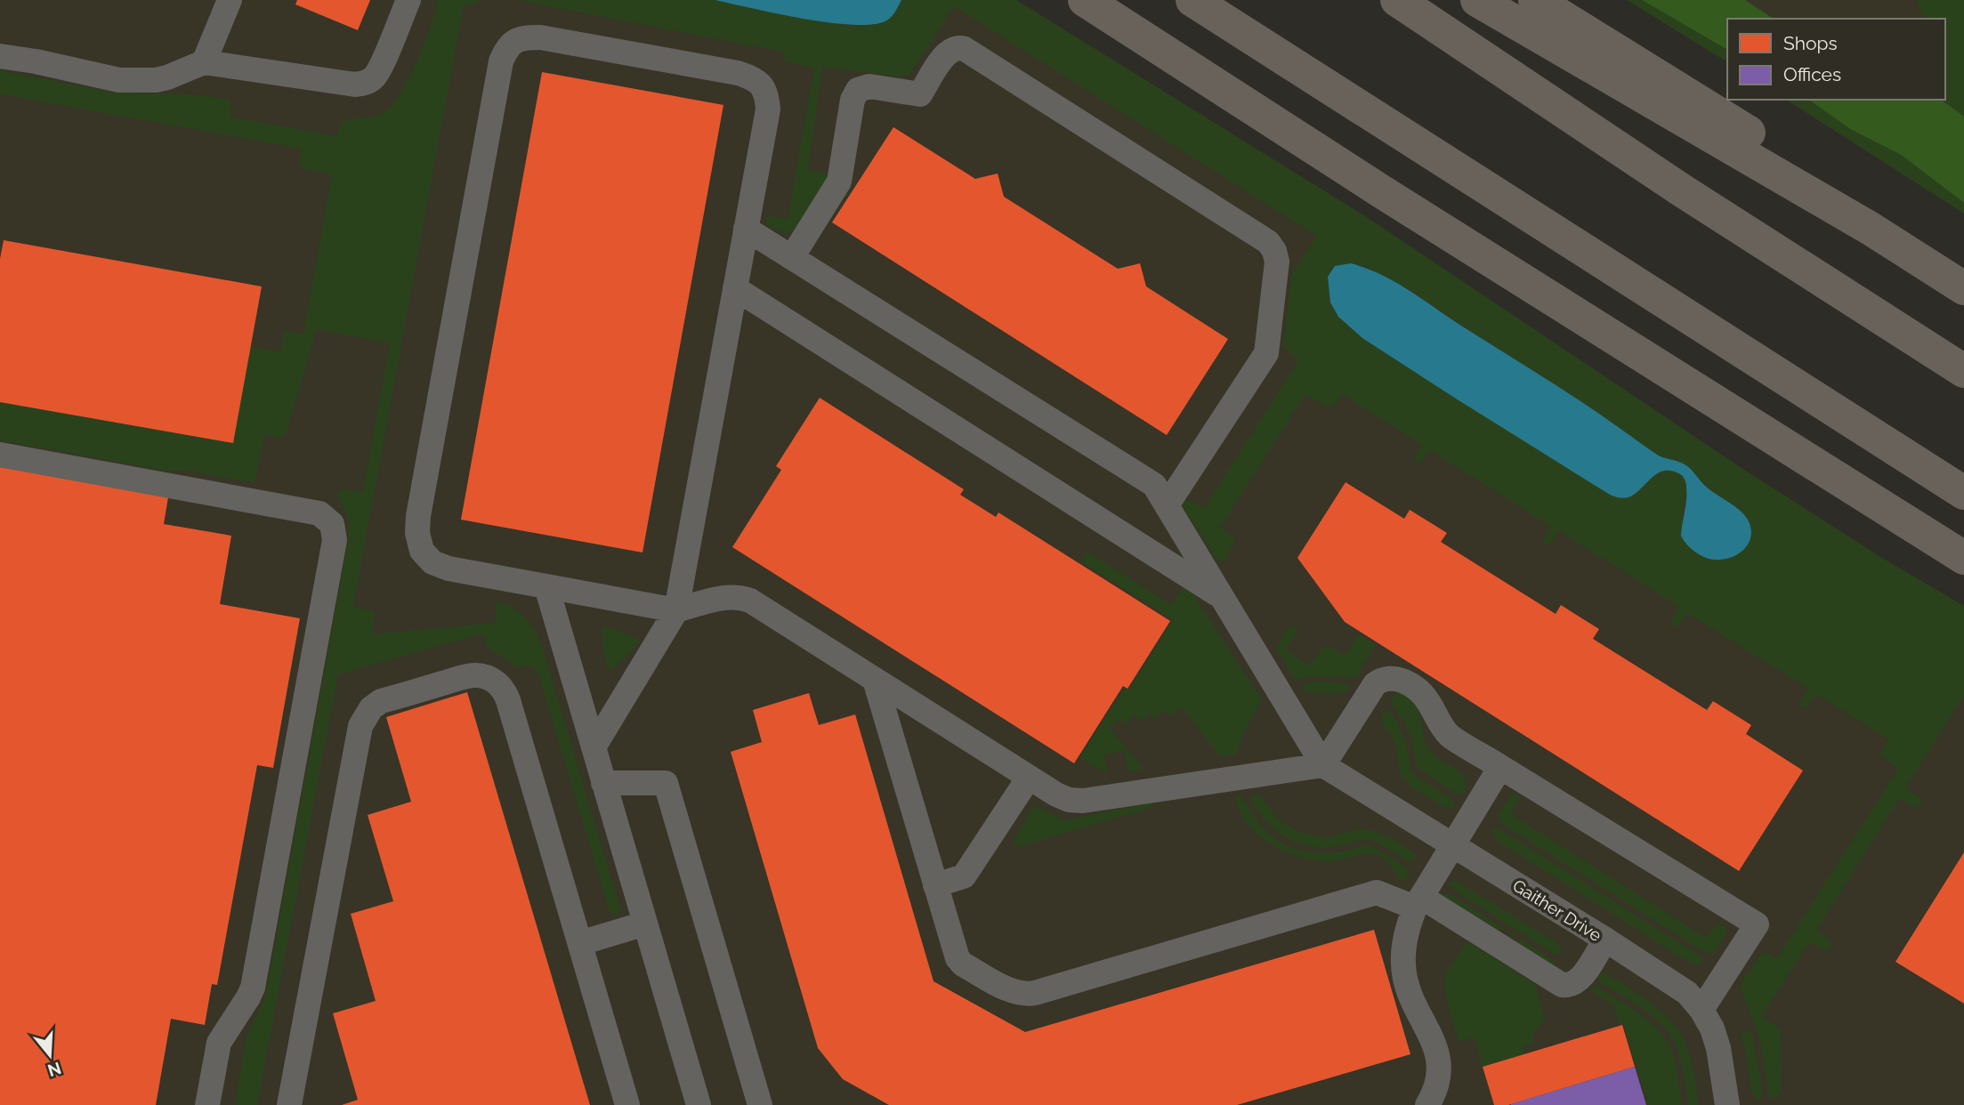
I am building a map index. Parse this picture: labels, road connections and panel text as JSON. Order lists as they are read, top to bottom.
{
  "streets": {
    "street": ["Gaither Drive"]
  },
  "legend": ["Shops", "Offices"],
  "north": "bottom"
}
